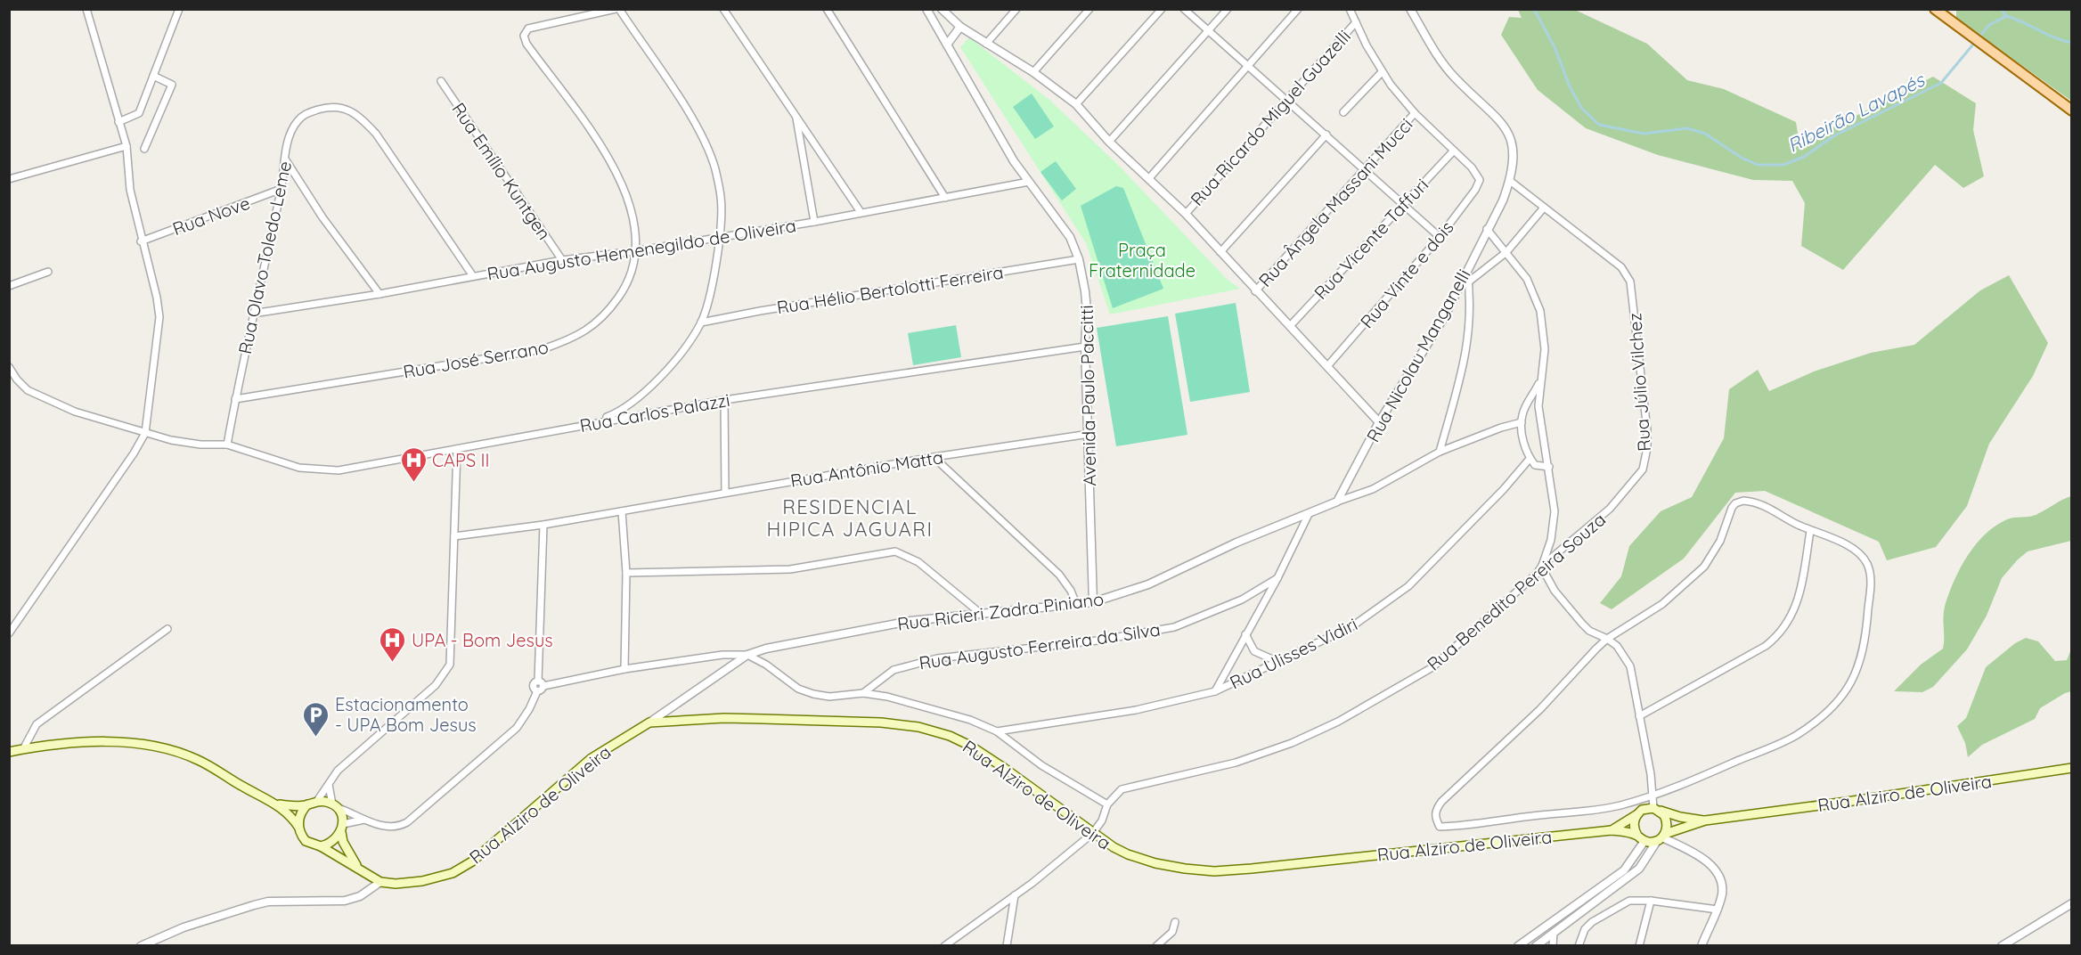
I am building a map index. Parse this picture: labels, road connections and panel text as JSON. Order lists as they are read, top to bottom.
{
  "streets": {
    "main road": ["Rua Alziro de Oliveira"],
    "street": [
      "Rua Ricardo Miguel Guazelli",
      "Rua Emílio Kuntgen",
      "Rua Ângela Massani Mucci",
      "Rua Nove",
      "Rua Vicente Taffuri",
      "Rua Augusto Hemenegildo de Oliveira",
      "Rua Olavo Toledo Leme",
      "Rua Vinte e dois",
      "Rua Hélio Bertolotti Ferreira",
      "Rua Nicolau Manganelli",
      "Rua José Serrano",
      "Rua Júlio Vilchez",
      "Avenida Paulo Paccitti",
      "Rua Carlos Palazzi",
      "Rua Antônio Matta",
      "Rua Benedito Pereira Souza",
      "Rua Ricieri Zadra Piniano",
      "Rua Augusto Ferreira da Silva",
      "Rua Ulisses Vidiri"
    ]
  },
  "crossings": [
    ["Rua Emílio Kuntgen", "Rua Augusto Hemenegildo de Oliveira"],
    ["Rua Nove", "Rua Olavo Toledo Leme"],
    ["Rua Vicente Taffuri", "Rua Vinte e dois"],
    ["Rua Augusto Hemenegildo de Oliveira", "Rua Olavo Toledo Leme"],
    ["Rua Augusto Hemenegildo de Oliveira", "Rua José Serrano"],
    ["Rua Augusto Hemenegildo de Oliveira", "Avenida Paulo Paccitti"],
    ["Rua Olavo Toledo Leme", "Rua José Serrano"],
    ["Rua Olavo Toledo Leme", "Rua Carlos Palazzi"],
    ["Rua Hélio Bertolotti Ferreira", "Avenida Paulo Paccitti"],
    ["Rua Nicolau Manganelli", "Rua Ricieri Zadra Piniano"],
    ["Rua Júlio Vilchez", "Rua Benedito Pereira Souza"],
    ["Avenida Paulo Paccitti", "Rua Carlos Palazzi"],
    ["Avenida Paulo Paccitti", "Rua Antônio Matta"],
    ["Avenida Paulo Paccitti", "Rua Ricieri Zadra Piniano"],
    ["Rua Benedito Pereira Souza", "Rua Alziro de Oliveira"],
    ["Rua Ricieri Zadra Piniano", "Rua Alziro de Oliveira"]
  ],
  "districts": ["RESIDENCIAL HIPICA JAGUARI"],
  "water": ["Ribeirão Lavapés"],
  "parks": ["Praça Fraternidade"],
  "places": {
    "hospital": ["CAPS II", "UPA - Bom Jesus"],
    "parking": ["Estacionamento - UPA Bom Jesus"]
  }
}
